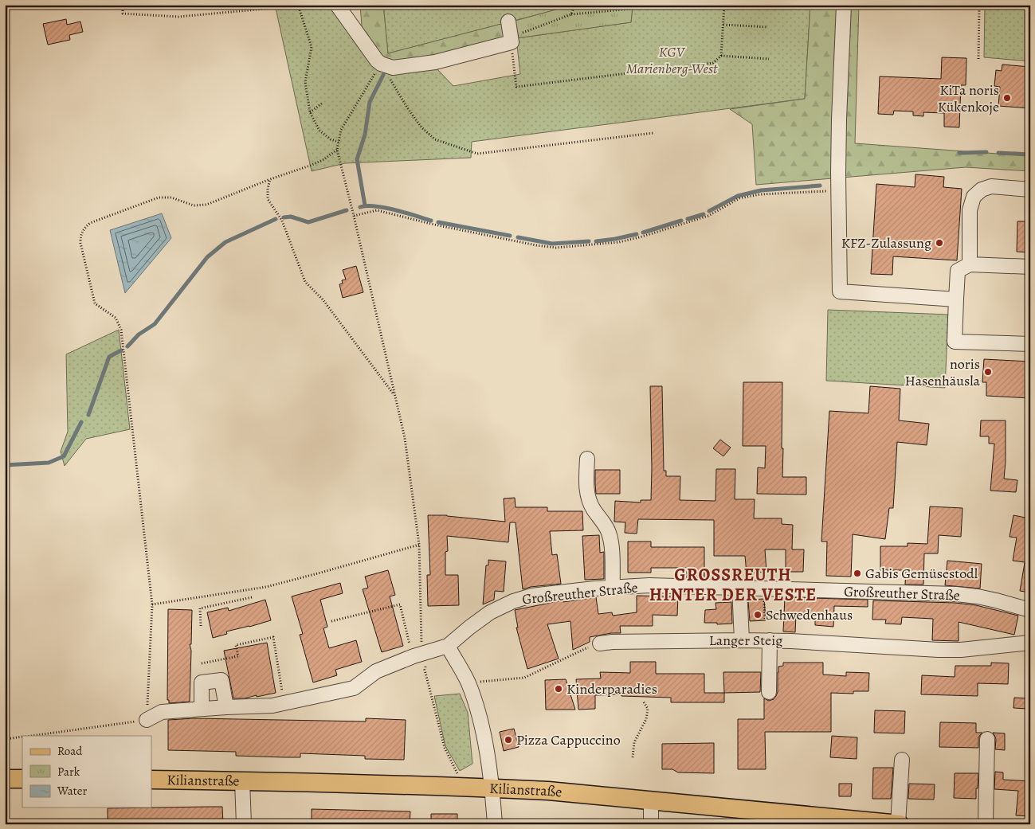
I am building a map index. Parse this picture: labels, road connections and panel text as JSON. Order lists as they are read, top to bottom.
{
  "streets": {
    "main road": ["Kilianstraße"],
    "street": ["Großreuther Straße", "Langer Steig"]
  },
  "districts": ["GROSSREUTH HINTER DER VESTE"],
  "parks": ["KGV Marienberg-West"],
  "places": [
    "KiTa noris Kükenkoje",
    "KFZ-Zulassung",
    "noris Hasenhäusla",
    "Gabis Gemüsestodl",
    "Schwedenhaus",
    "Kinderparadies",
    "Pizza Cappuccino"
  ],
  "legend": ["Road", "Park", "Water"]
}
